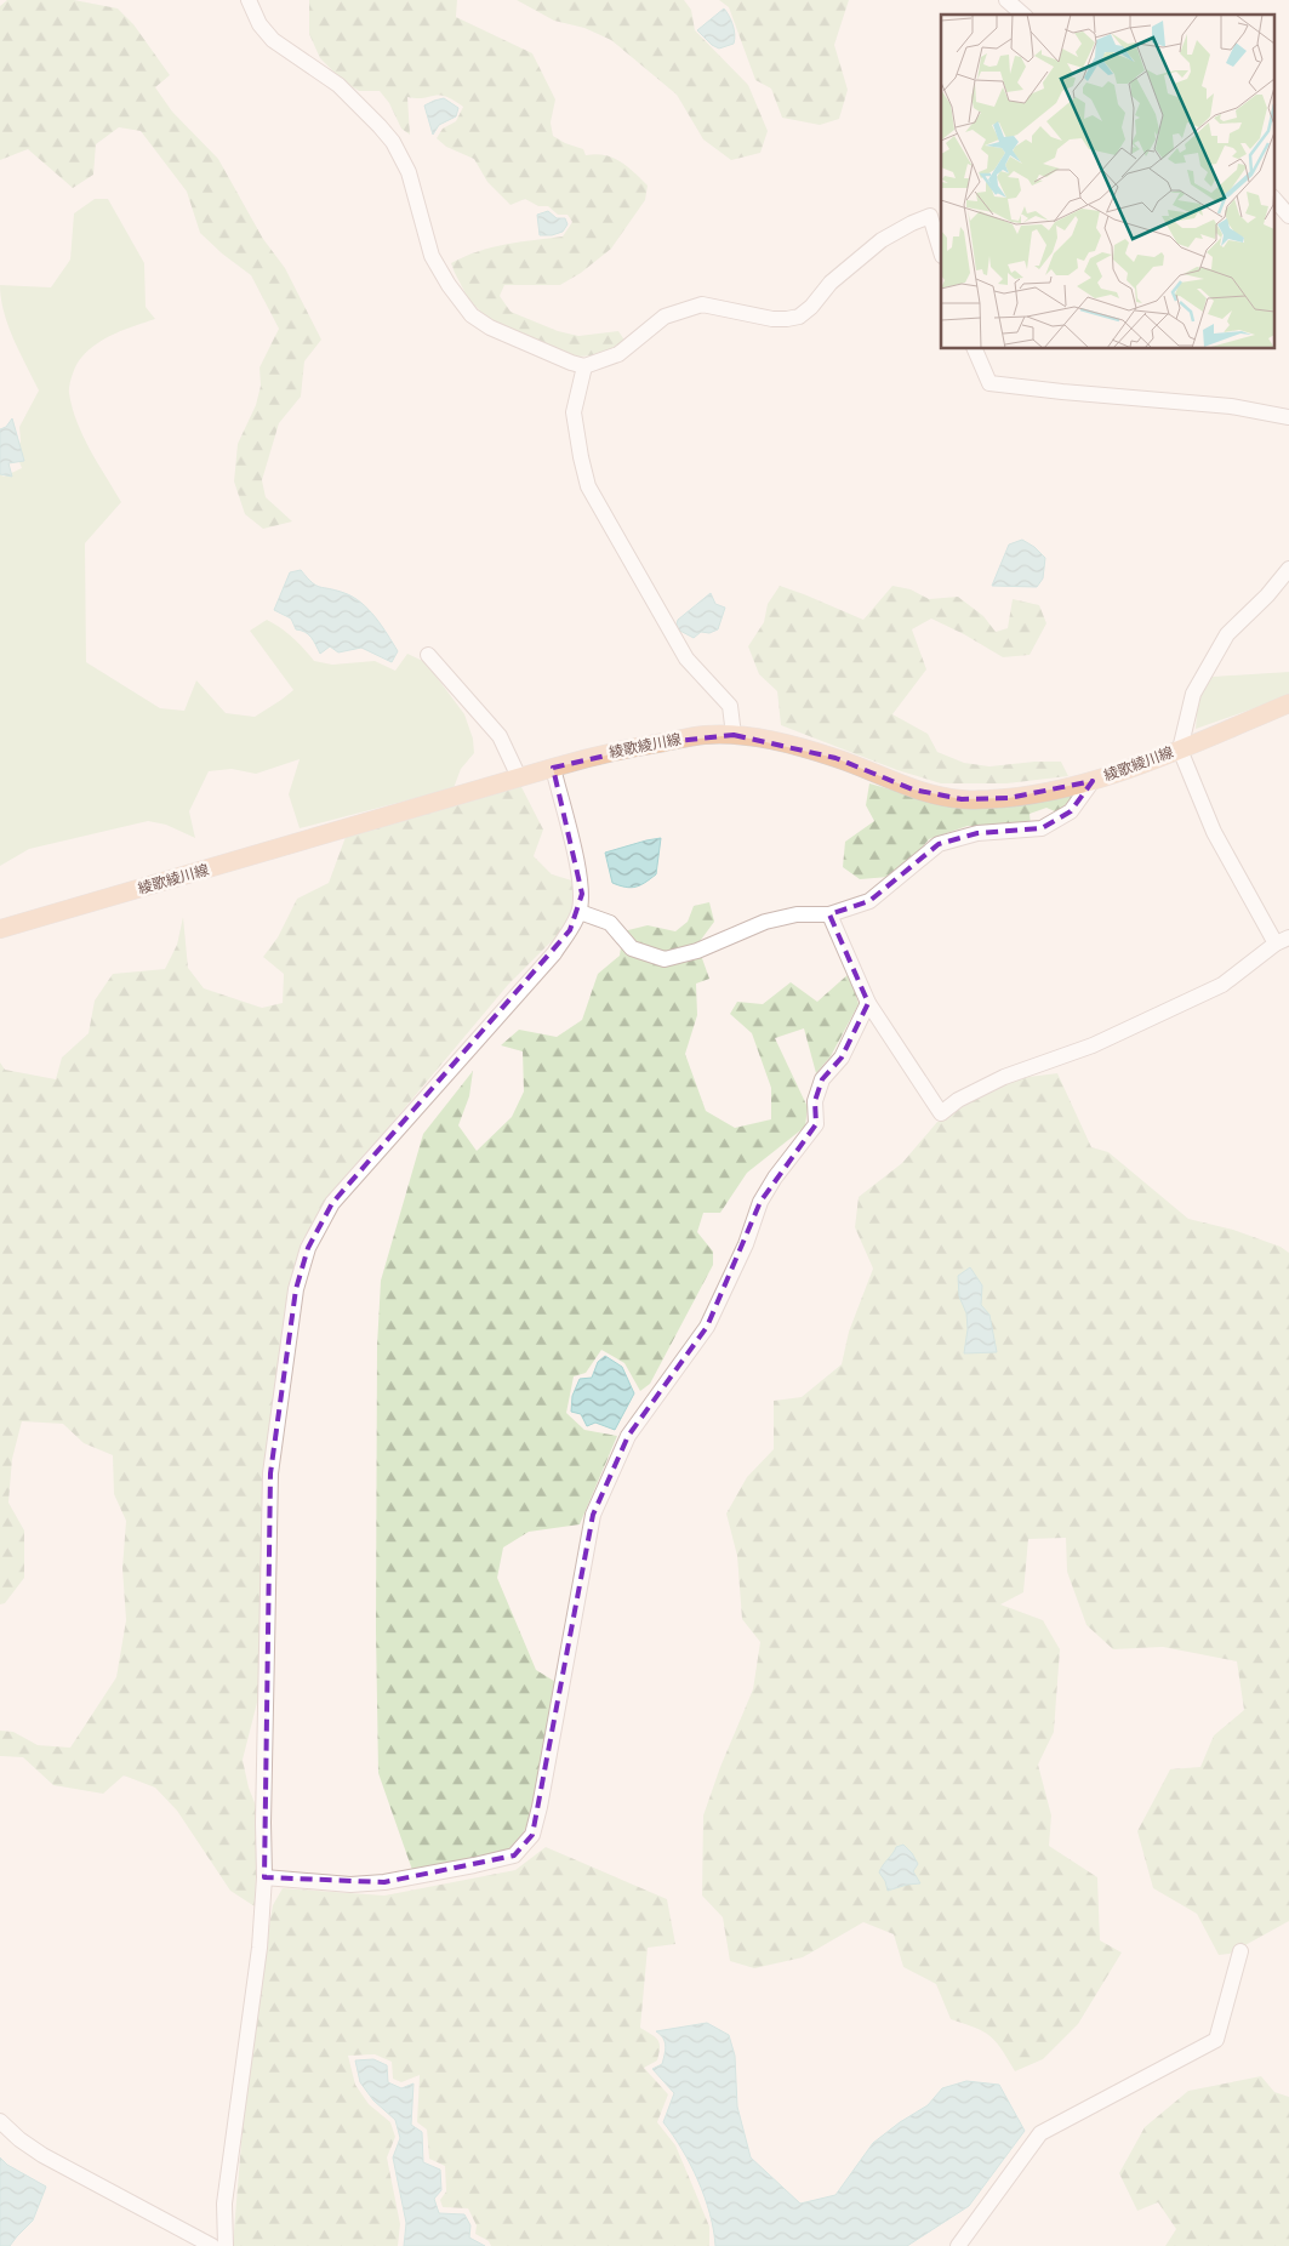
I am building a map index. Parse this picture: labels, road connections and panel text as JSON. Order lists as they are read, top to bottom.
{
  "streets": {
    "main road": ["綾歌綾川線"]
  }
}
